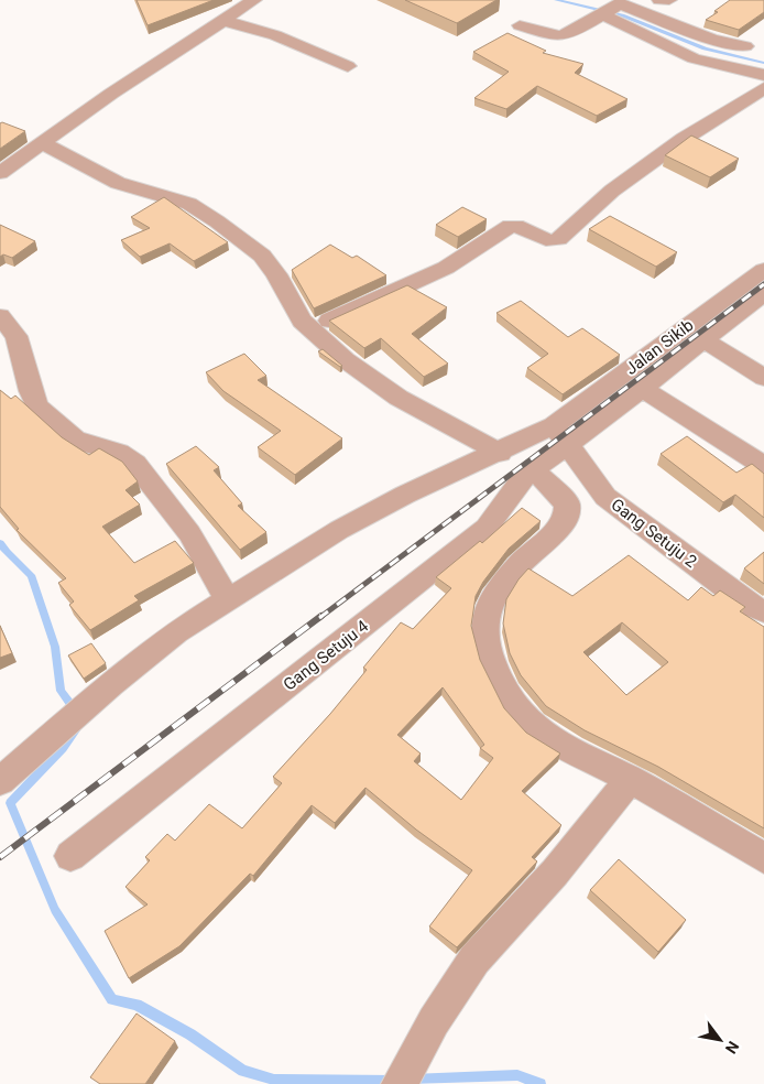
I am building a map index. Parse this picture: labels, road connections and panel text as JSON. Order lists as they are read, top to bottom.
{
  "streets": {
    "street": ["Jalan Sikib", "Gang Setuju 2", "Gang Setuju 4"]
  },
  "crossings": [
    ["Jalan Sikib", "Gang Setuju 2"],
    ["Jalan Sikib", "Gang Setuju 4"],
    ["Gang Setuju 2", "Gang Setuju 4"]
  ],
  "north": "bottom right"
}
